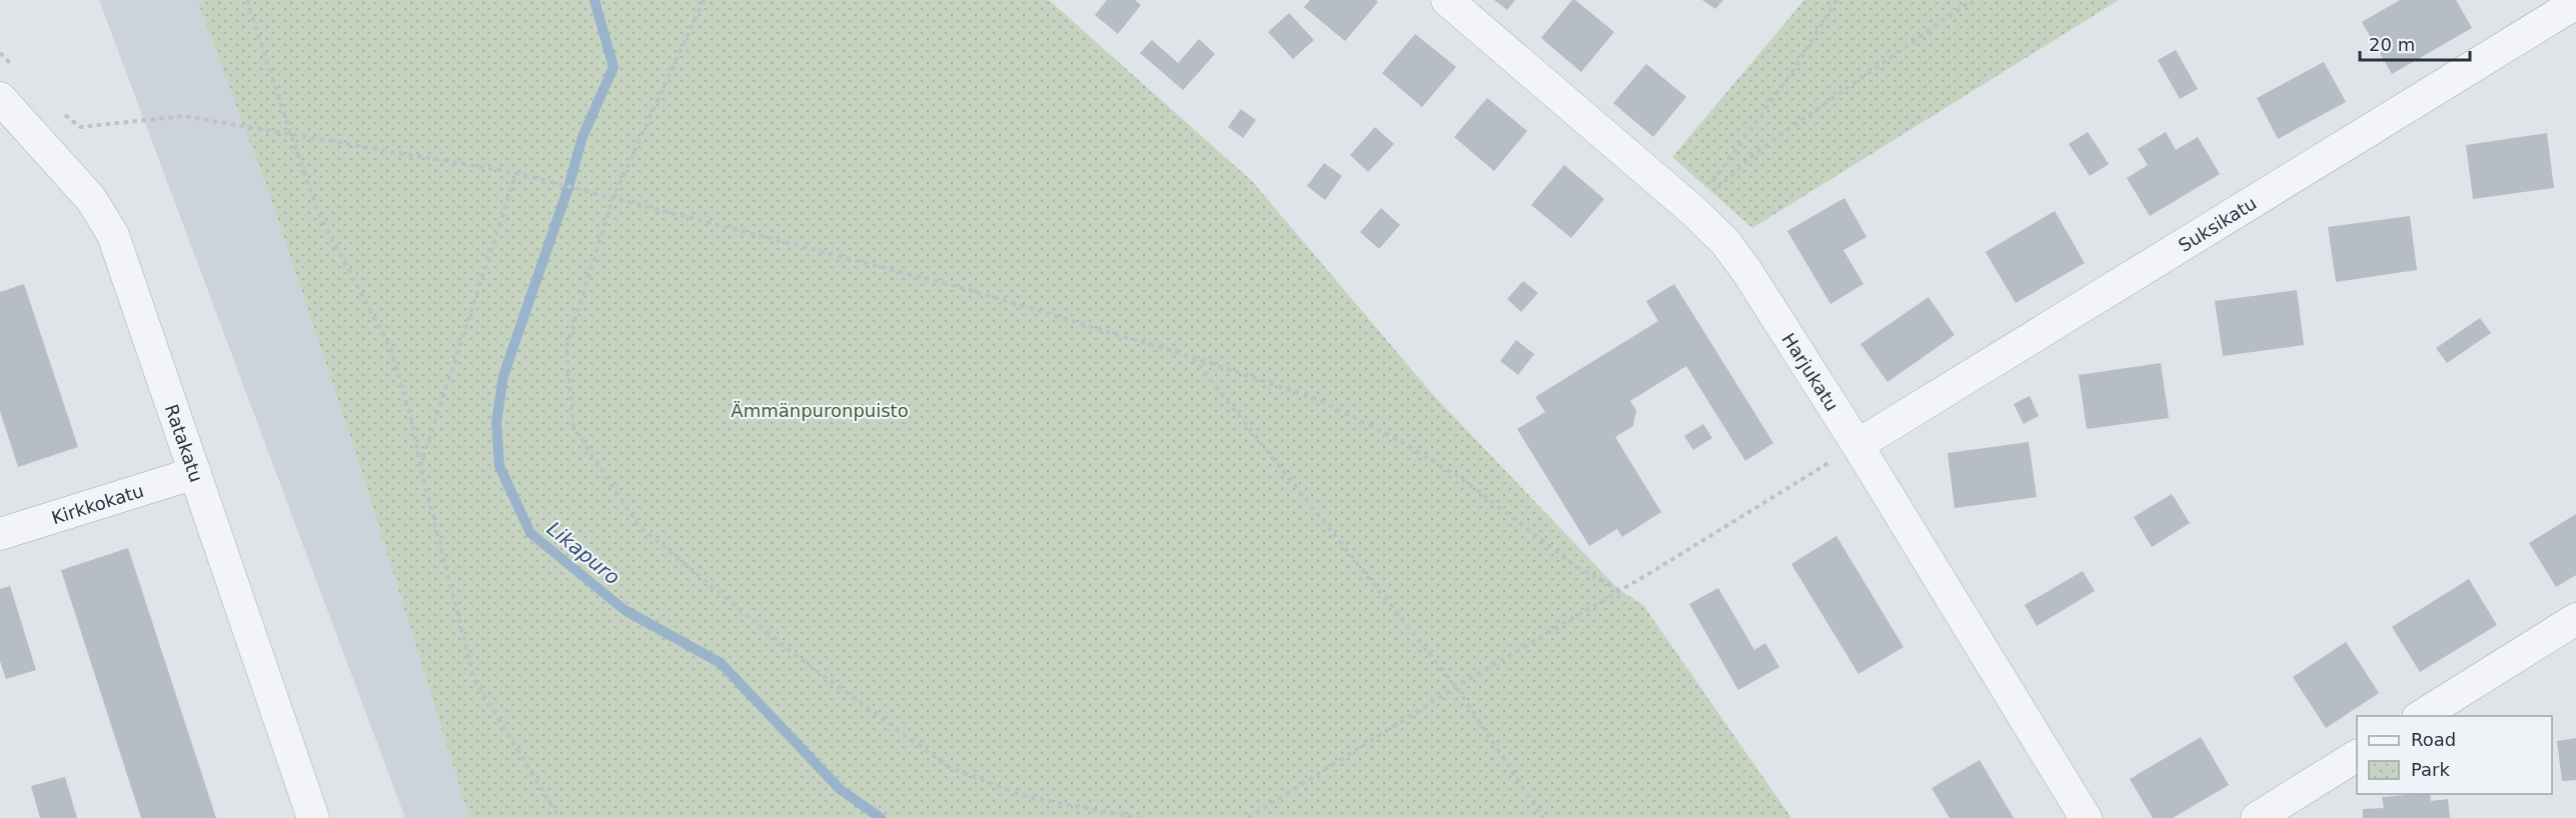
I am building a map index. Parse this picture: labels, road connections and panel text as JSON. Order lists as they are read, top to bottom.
{
  "streets": {
    "street": [
      "Suksikatu",
      "Harjukatu",
      "Ratakatu",
      "Kirkkokatu"
    ]
  },
  "crossings": [
    ["Suksikatu", "Harjukatu"],
    ["Ratakatu", "Kirkkokatu"]
  ],
  "water": ["Likapuro"],
  "parks": ["Ämmänpuronpuisto"],
  "legend": ["Road", "Park"],
  "scale_bar": "20 m"
}
